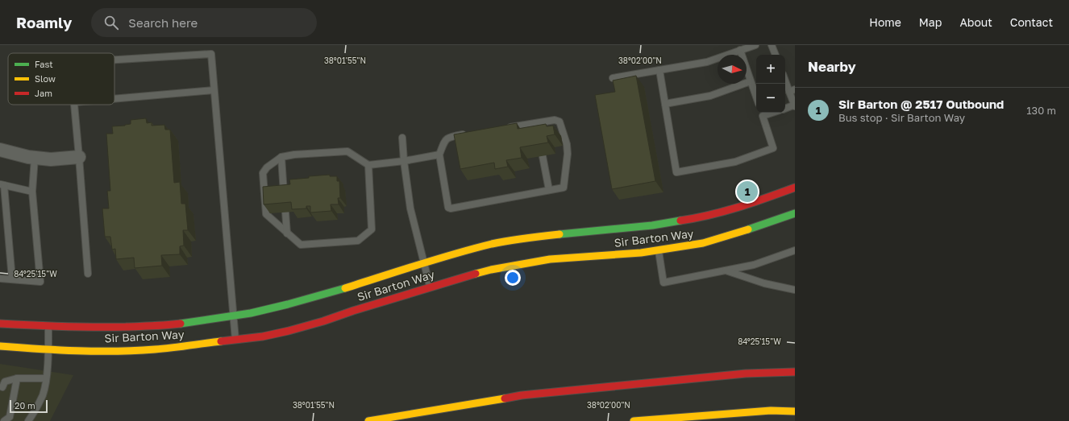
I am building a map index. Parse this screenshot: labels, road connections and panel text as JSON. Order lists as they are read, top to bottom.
{
  "streets": {
    "main road": ["Sir Barton Way"]
  },
  "legend": ["Fast", "Slow", "Jam"],
  "scale_bar": "20 m",
  "north": "right",
  "page": {
    "header": "Roamly",
    "search": "Search here",
    "nav": [
      "Home",
      "Map",
      "About",
      "Contact"
    ],
    "heading": "Nearby",
    "map_buttons": ["+", "−"],
    "list": [
      {
        "mark": "1",
        "name": "Sir Barton @ 2517 Outbound",
        "note": "Bus stop · Sir Barton Way",
        "value": "130 m"
      }
    ],
    "pins": "1",
    "scale": "20 m"
  },
  "coordinates": ["38°01'55\"N", "38°02'00\"N", "84°25'15\"W"]
}
